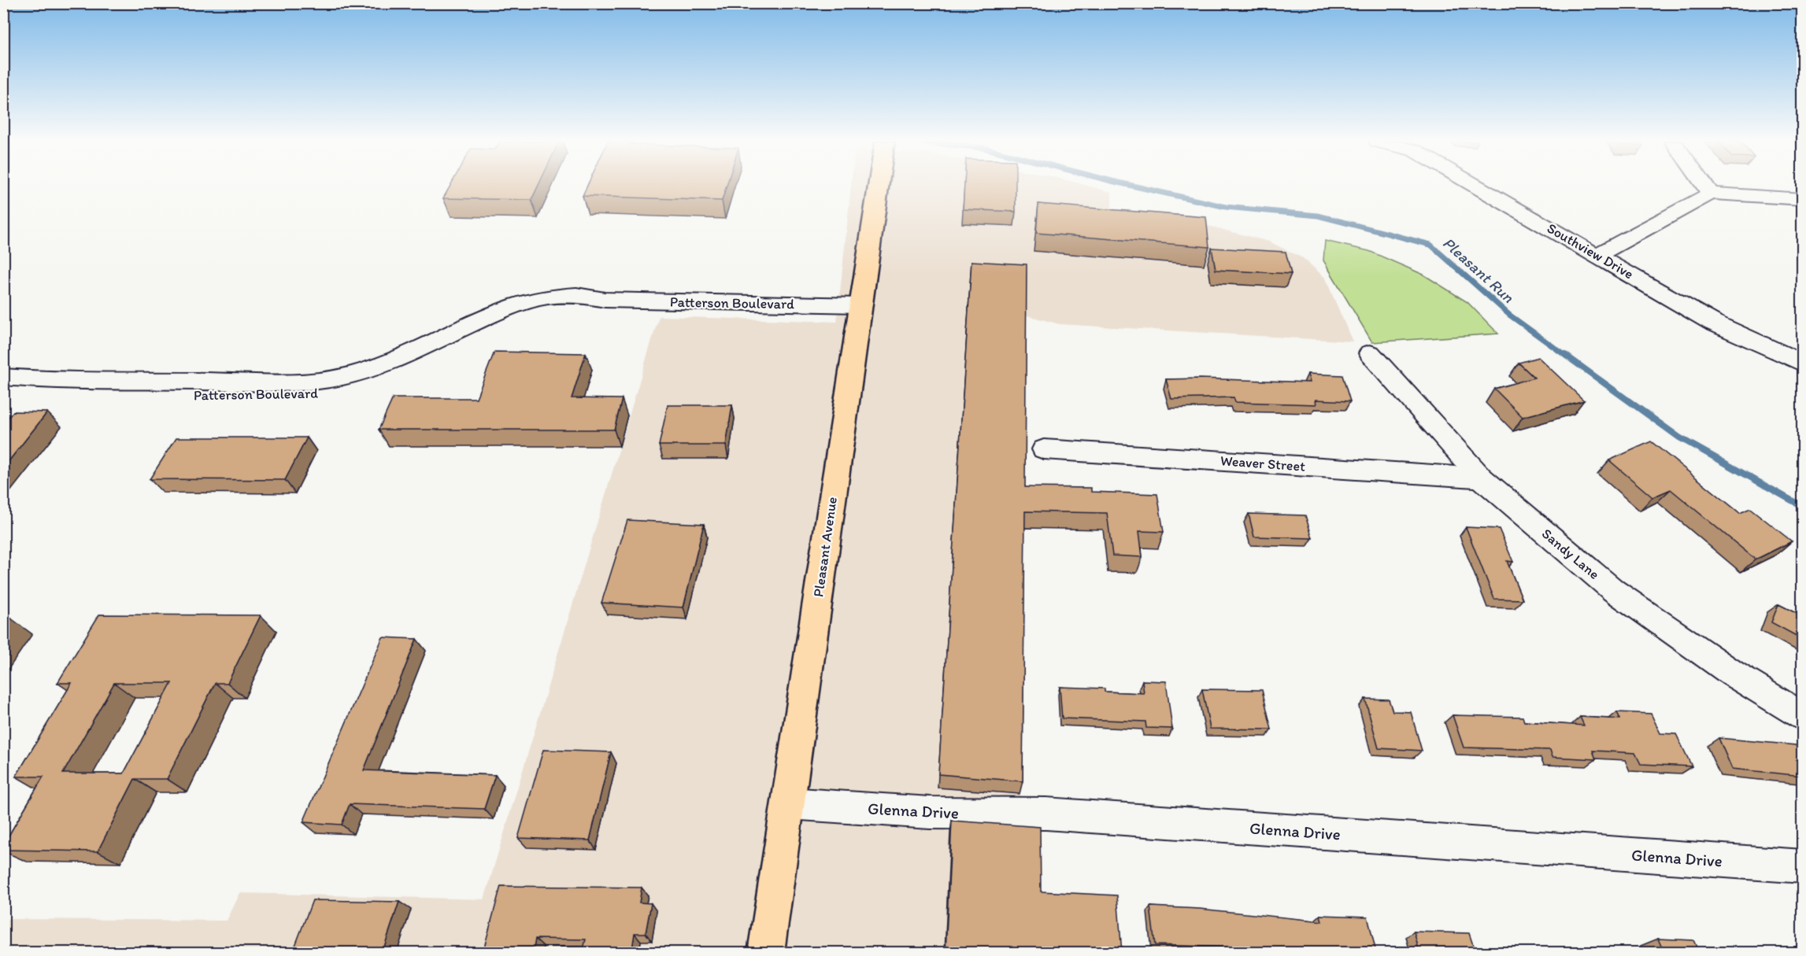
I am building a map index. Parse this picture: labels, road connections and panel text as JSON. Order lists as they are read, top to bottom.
{
  "streets": {
    "main road": ["Pleasant Avenue"],
    "street": [
      "Southview Drive",
      "Patterson Boulevard",
      "Weaver Street",
      "Sandy Lane",
      "Glenna Drive"
    ]
  },
  "crossings": [
    ["Patterson Boulevard", "Pleasant Avenue"],
    ["Weaver Street", "Sandy Lane"],
    ["Pleasant Avenue", "Glenna Drive"]
  ],
  "water": ["Pleasant Run"]
}
